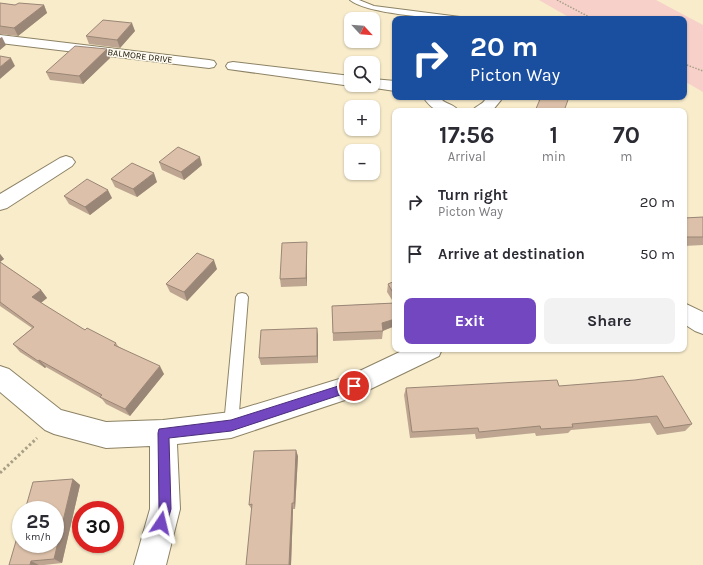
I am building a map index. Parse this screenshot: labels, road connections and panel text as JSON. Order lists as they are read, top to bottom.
{
  "streets": {
    "street": ["BALMORE DRIVE"]
  },
  "north": "bottom right",
  "page": {
    "map_buttons": ["+", "−"],
    "turn": ["20 m", "Picton Way"],
    "eta": [
      "17:56",
      "Arrival",
      "1",
      "min",
      "70",
      "m"
    ],
    "list": [
      {
        "name": "Turn right",
        "note": "Picton Way",
        "value": "20 m"
      },
      {
        "name": "Arrive at destination",
        "value": "50 m"
      }
    ],
    "buttons": ["Exit", "Share"],
    "speed": "25 km/h",
    "limit": "30"
  }
}
